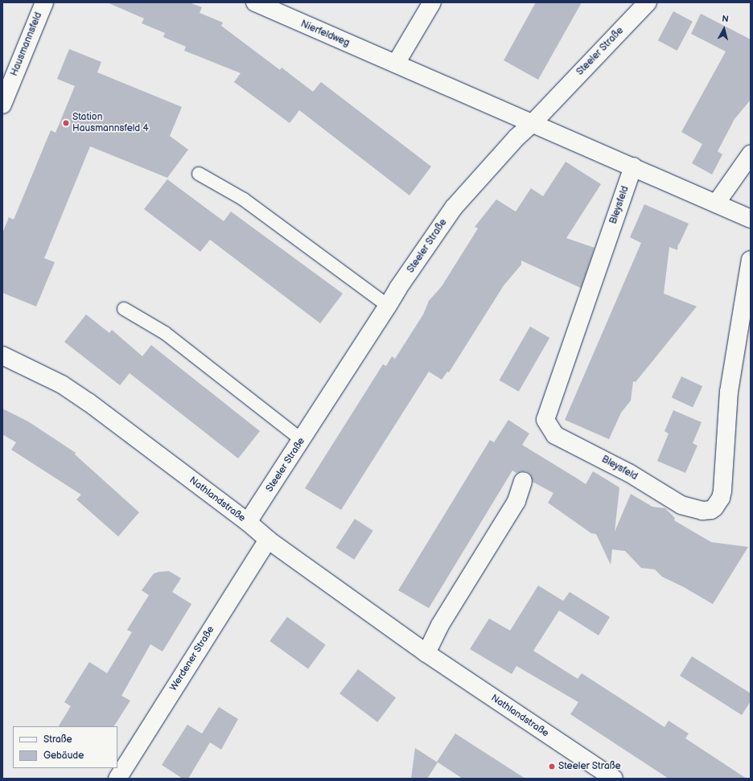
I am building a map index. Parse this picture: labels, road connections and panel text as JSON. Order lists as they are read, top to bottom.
{
  "streets": {
    "street": [
      "Nierfeldweg",
      "Hausmannsfeld",
      "Steeler Straße",
      "Bleysfeld",
      "Nathlandstraße",
      "Werdener Straße"
    ]
  },
  "crossings": [
    ["Nierfeldweg", "Steeler Straße"],
    ["Steeler Straße", "Nathlandstraße"],
    ["Nathlandstraße", "Werdener Straße"]
  ],
  "places": ["Station Hausmannsfeld 4", "Steeler Straße"],
  "legend": ["Straße", "Gebäude"],
  "north": "top"
}
